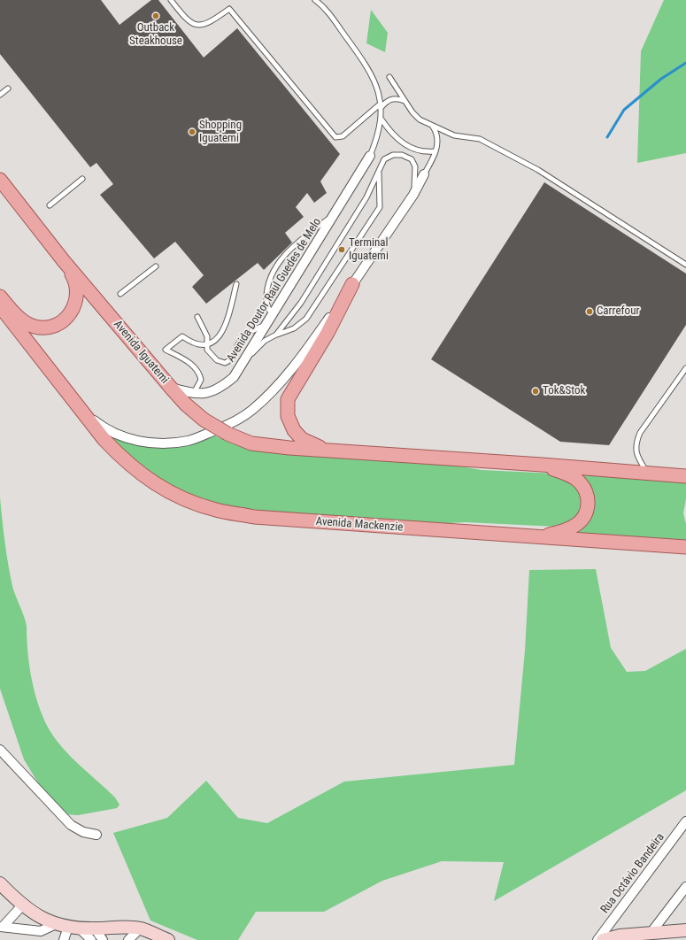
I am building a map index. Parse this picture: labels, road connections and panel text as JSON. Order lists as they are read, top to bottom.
{
  "streets": {
    "main road": ["Avenida Iguatemi", "Avenida Mackenzie"],
    "street": ["Avenida Doutor Raul Guedes de Melo", "Rua Octávio Bandeira"]
  },
  "crossings": [
    ["Avenida Doutor Raul Guedes de Melo", "Avenida Iguatemi"]
  ],
  "places": [
    "Outback Steakhouse",
    "Shopping Iguatemi",
    "Terminal Iguatemi",
    "Carrefour",
    "Tok&Stok"
  ]
}
